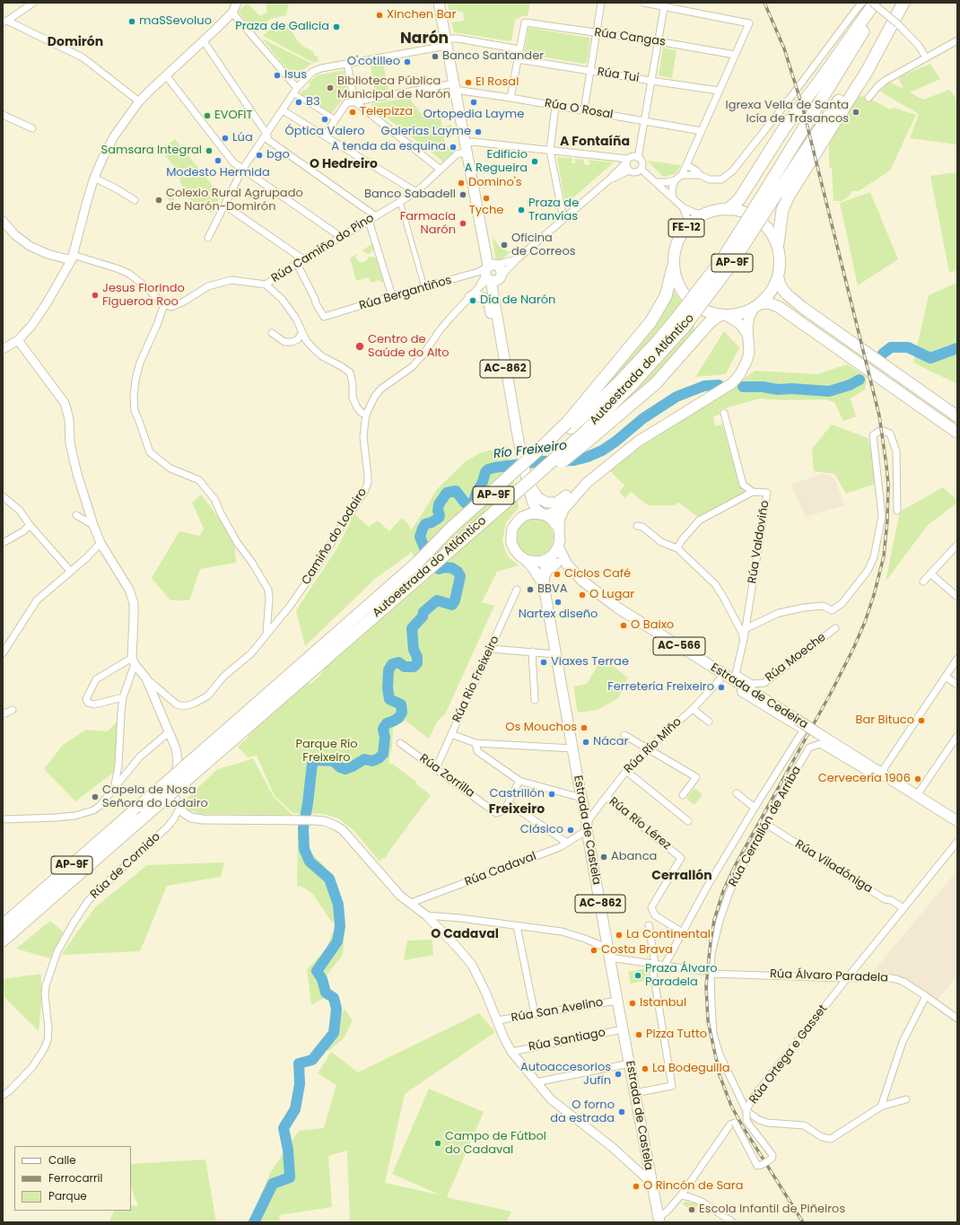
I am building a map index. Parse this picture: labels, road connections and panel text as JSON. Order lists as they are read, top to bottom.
{
  "streets": {
    "highway": ["FE-12", "AP-9F", "Autoestrada do Atlántico"],
    "main road": [
      "AC-862",
      "AC-566",
      "Estrada de Cedeira",
      "Estrada de Castela"
    ],
    "street": [
      "Rúa Cangas",
      "Rúa Tui",
      "Rúa O Rosal",
      "Rúa Camiño do Pino",
      "Rúa Bergantiños",
      "Camiño do Lodairo",
      "Rúa Valdoviño",
      "Rúa Moeche",
      "Rúa Rio Freixeiro",
      "Rúa Río Miño",
      "Rúa Zorrilla",
      "Rúa Río Lérez",
      "Rúa Cerrallón de Arriba",
      "Rúa de Cornido",
      "Rúa Viladóniga",
      "Rúa Cadaval",
      "Rúa Álvaro Paradela",
      "Rúa San Avelino",
      "Rúa Santiago",
      "Rúa Ortega e Gasset"
    ]
  },
  "crossings": [
    ["Rúa O Rosal", "AC-862"],
    ["Rúa Camiño do Pino", "Rúa Bergantiños"],
    ["Rúa Camiño do Pino", "AC-862"],
    ["Rúa Bergantiños", "AC-862"],
    ["Rúa Bergantiños", "Camiño do Lodairo"],
    ["AC-862", "Camiño do Lodairo"],
    ["AC-862", "AC-566"],
    ["AC-862", "Estrada de Castela"],
    ["Rúa Valdoviño", "Rúa Moeche"],
    ["Rúa Valdoviño", "Estrada de Cedeira"],
    ["Rúa Valdoviño", "Rúa Río Miño"],
    ["AC-566", "Estrada de Cedeira"],
    ["Rúa Moeche", "Estrada de Cedeira"],
    ["Rúa Moeche", "Rúa Río Miño"],
    ["Rúa Rio Freixeiro", "Rúa Zorrilla"],
    ["Estrada de Cedeira", "Rúa Río Miño"],
    ["Estrada de Cedeira", "Rúa Cerrallón de Arriba"],
    ["Rúa Río Miño", "Rúa Río Lérez"],
    ["Rúa Río Miño", "Estrada de Castela"],
    ["Rúa Río Miño", "Rúa Cadaval"],
    ["Rúa Cerrallón de Arriba", "Rúa Viladóniga"],
    ["Rúa Cerrallón de Arriba", "Rúa Álvaro Paradela"],
    ["Rúa Cerrallón de Arriba", "Rúa Ortega e Gasset"],
    ["Estrada de Castela", "Rúa Cadaval"],
    ["Estrada de Castela", "Rúa San Avelino"],
    ["Estrada de Castela", "Rúa Santiago"],
    ["Estrada de Castela", "Rúa Ortega e Gasset"],
    ["Rúa Viladóniga", "Rúa Ortega e Gasset"],
    ["Rúa Álvaro Paradela", "Rúa Ortega e Gasset"]
  ],
  "districts": [
    "Narón",
    "Domirón",
    "A Fontaíña",
    "O Hedreiro",
    "Freixeiro",
    "Cerrallón",
    "O Cadaval"
  ],
  "water": ["Río Freixeiro"],
  "parks": ["Parque Río Freixeiro"],
  "places": [
    "Xinchen Bar",
    "maSSevoluo",
    "Praza de Galicia",
    "Banco Santander",
    "O'cotilleo",
    "Isus",
    "El Rosal",
    "Biblioteca Pública Municipal de Narón",
    "B3",
    "Ortopedia Layme",
    "Telepizza",
    "Igrexa Vella de Santa Icía de Trasancos",
    "EVOFIT",
    "Óptica Valero",
    "Galerías Layme",
    "Lúa",
    "A tenda da esquina",
    "Samsara Integral",
    "bgo",
    "Modesto Hermida",
    "Edificio A Regueira",
    "Domino's",
    "Banco Sabadell",
    "Tyche",
    "Colexio Rural Agrupado de Narón-Domirón",
    "Praza de Tranvías",
    "Farmacia Narón",
    "Oficina de Correos",
    "Jesus Florindo Figueroa Roo",
    "Día de Narón",
    "Centro de Saúde do Alto",
    "Ciclos Café",
    "BBVA",
    "O Lugar",
    "Nartex diseño",
    "O Baixo",
    "Viaxes Terrae",
    "Ferretería Freixeiro",
    "Bar Bituco",
    "Os Mouchos",
    "Nácar",
    "Cervecería 1906",
    "Castrillón",
    "Capela de Nosa Señora do Lodairo",
    "Clásico",
    "Abanca",
    "La Continental",
    "Costa Brava",
    "Praza Álvaro Paradela",
    "Istanbul",
    "Pizza Tutto",
    "La Bodeguilla",
    "Autoaccesorios Jufín",
    "O forno da estrada",
    "Campo de Fútbol do Cadaval",
    "O Rincón de Sara",
    "Escola Infantil de Piñeiros"
  ],
  "legend": ["Calle", "Ferrocarril", "Parque"]
}
